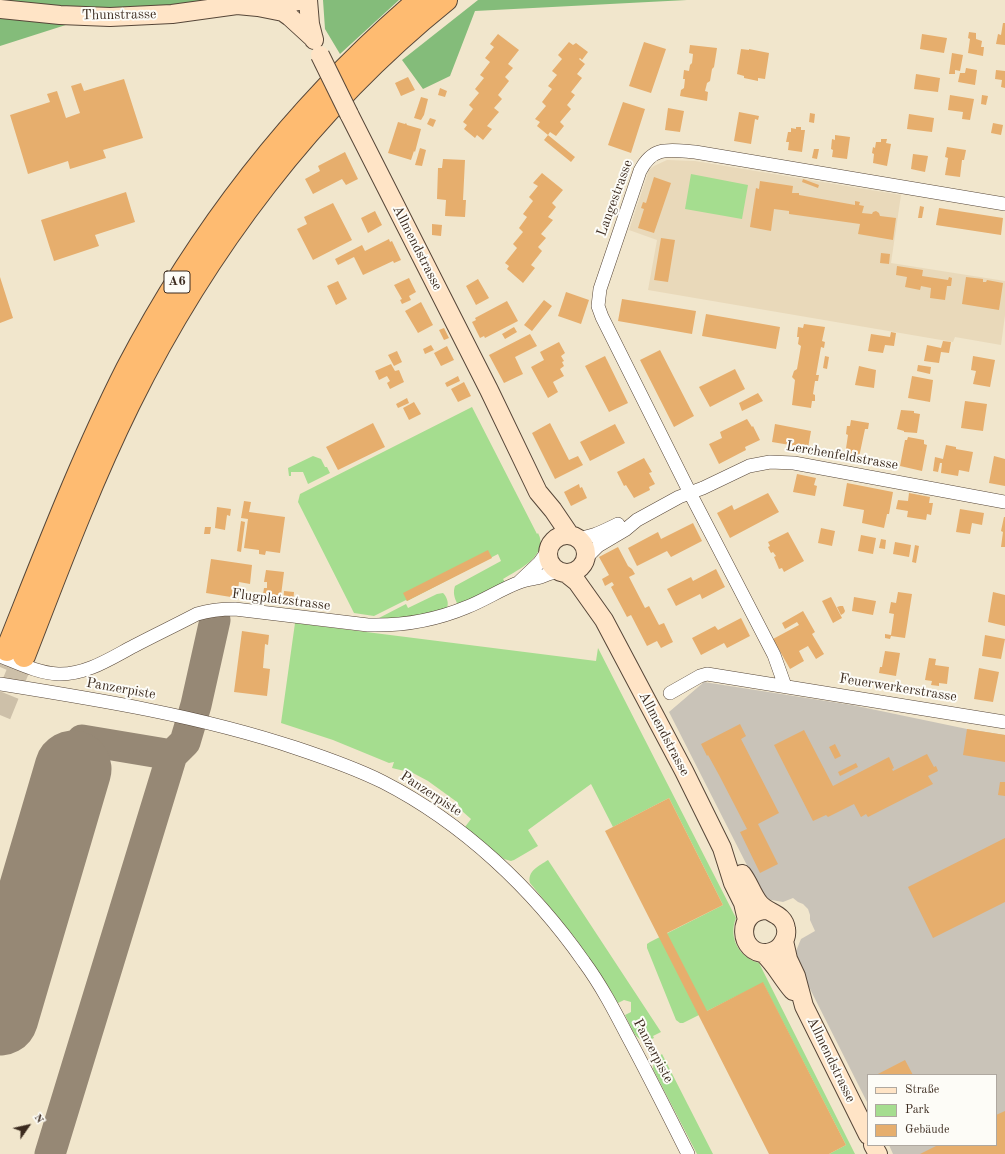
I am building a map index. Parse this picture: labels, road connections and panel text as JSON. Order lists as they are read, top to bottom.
{
  "streets": {
    "highway": ["A6"],
    "main road": ["Thunstrasse", "Allmendstrasse"],
    "street": [
      "Langestrasse",
      "Lerchenfeldstrasse",
      "Flugplatzstrasse",
      "Feuerwerkerstrasse",
      "Panzerpiste"
    ]
  },
  "crossings": [
    ["Thunstrasse", "Allmendstrasse"],
    ["Langestrasse", "Lerchenfeldstrasse"],
    ["Allmendstrasse", "Lerchenfeldstrasse"],
    ["Allmendstrasse", "Flugplatzstrasse"],
    ["A6", "Flugplatzstrasse"],
    ["Lerchenfeldstrasse", "Flugplatzstrasse"]
  ],
  "legend": ["Straße", "Park", "Gebäude"],
  "north": "top right"
}
